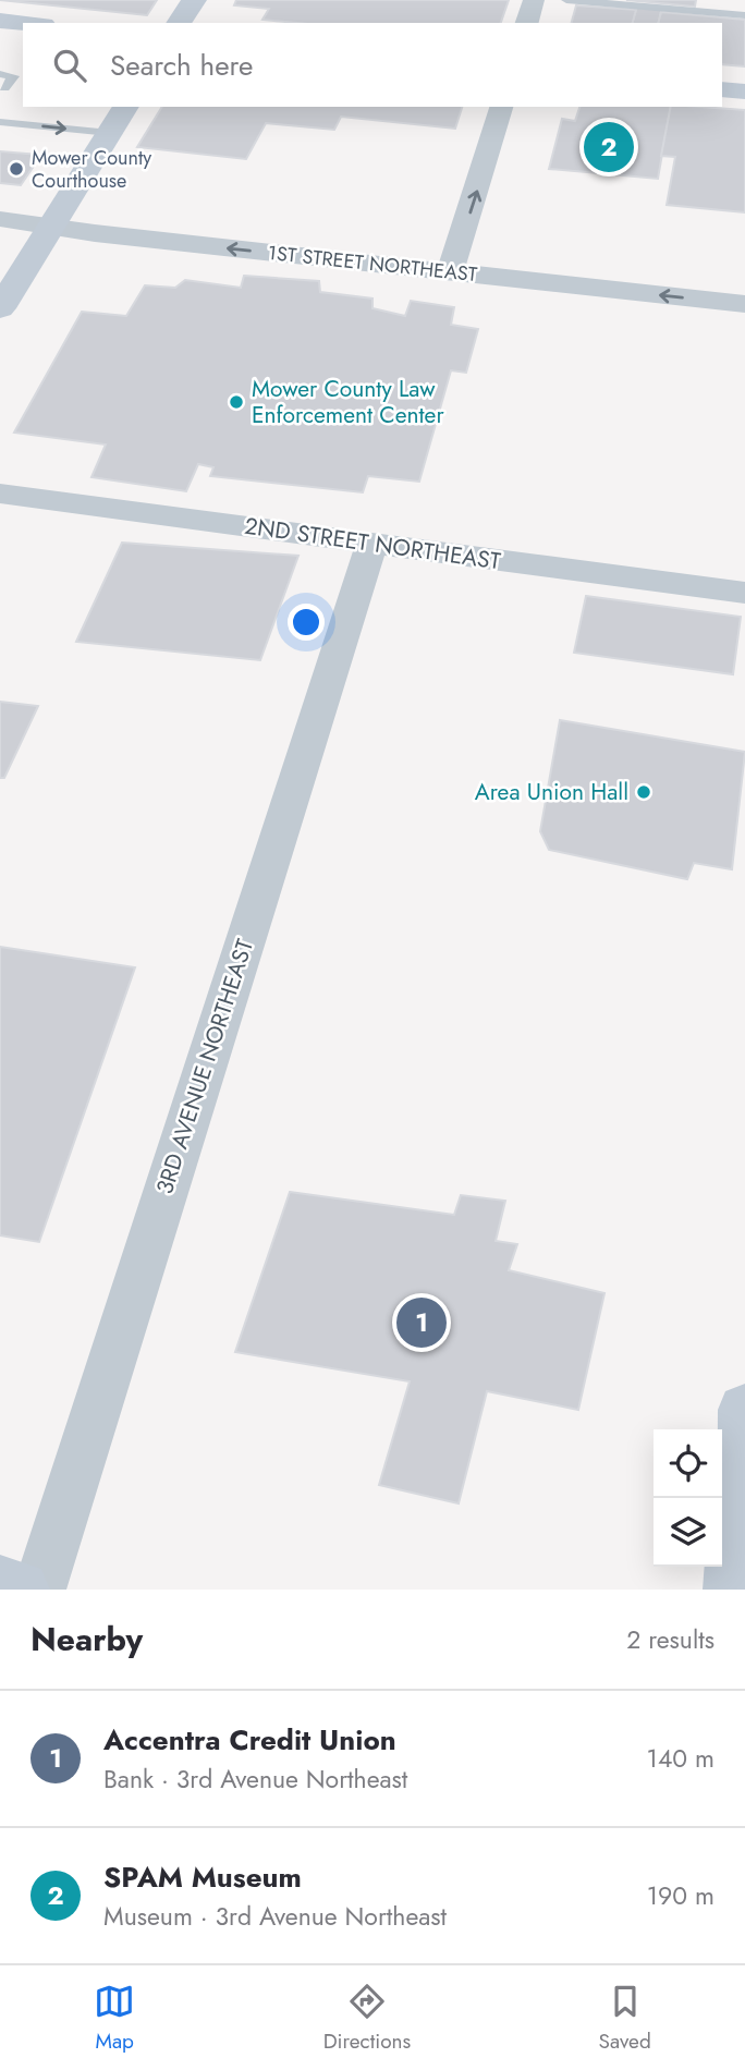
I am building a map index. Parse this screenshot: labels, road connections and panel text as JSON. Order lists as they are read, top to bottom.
{
  "streets": {
    "street": ["1ST STREET NORTHEAST", "2ND STREET NORTHEAST", "3RD AVENUE NORTHEAST"]
  },
  "crossings": [
    ["2ND STREET NORTHEAST", "3RD AVENUE NORTHEAST"]
  ],
  "one_way": ["1ST STREET NORTHEAST"],
  "places": ["Mower County Courthouse", "Mower County Law Enforcement Center", "Area Union Hall"],
  "page": {
    "search": "Search here",
    "pins": ["2", "1"],
    "heading": ["Nearby", "2 results"],
    "list": [
      {
        "mark": "1",
        "name": "Accentra Credit Union",
        "note": "Bank · 3rd Avenue Northeast",
        "value": "140 m"
      },
      {
        "mark": "2",
        "name": "SPAM Museum",
        "note": "Museum · 3rd Avenue Northeast",
        "value": "190 m"
      }
    ],
    "nav": ["Map", "Directions", "Saved"]
  }
}
